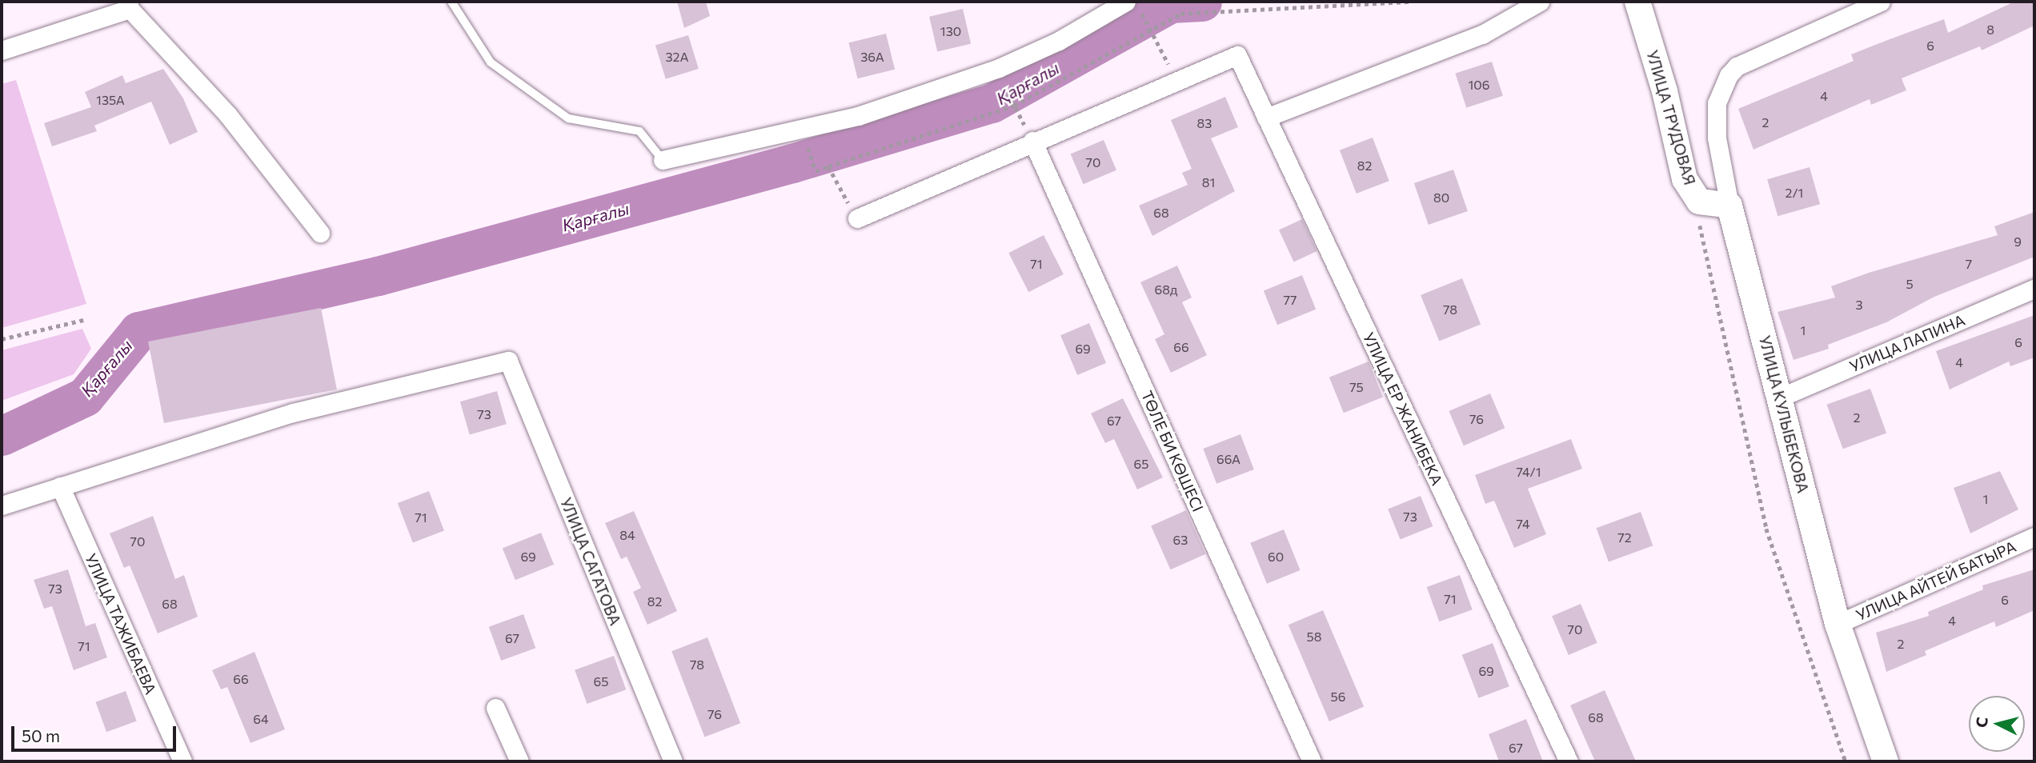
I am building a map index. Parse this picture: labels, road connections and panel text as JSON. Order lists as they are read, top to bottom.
{
  "streets": {
    "street": [
      "УЛИЦА ТРУДОВАЯ",
      "УЛИЦА ЛАПИНА",
      "УЛИЦА ЕР ЖАНИБЕКА",
      "УЛИЦА КУЛЫБЕКОВА",
      "ТӨЛЕ БИ КӨШЕСІ",
      "УЛИЦА САГАТОВА",
      "УЛИЦА АЙТЕЙ БАТЫРА",
      "УЛИЦА ТАЖИБАЕВА"
    ]
  },
  "crossings": [
    ["УЛИЦА ТРУДОВАЯ", "УЛИЦА КУЛЫБЕКОВА"],
    ["УЛИЦА ЛАПИНА", "УЛИЦА КУЛЫБЕКОВА"],
    ["УЛИЦА КУЛЫБЕКОВА", "УЛИЦА АЙТЕЙ БАТЫРА"],
    ["УЛИЦА САГАТОВА", "УЛИЦА ТАЖИБАЕВА"]
  ],
  "water": ["Қарғалы"],
  "house_numbers": [
    "8",
    "130",
    "6",
    "32А",
    "36А",
    "106",
    "4",
    "135А",
    "2",
    "83",
    "70",
    "82",
    "81",
    "2/1",
    "80",
    "68",
    "9",
    "71",
    "7",
    "5",
    "68д",
    "77",
    "3",
    "78",
    "1",
    "6",
    "66",
    "69",
    "4",
    "75",
    "73",
    "2",
    "76",
    "67",
    "66А",
    "65",
    "74/1",
    "1",
    "73",
    "71",
    "74",
    "84",
    "72",
    "63",
    "70",
    "69",
    "60",
    "73",
    "71",
    "6",
    "82",
    "68",
    "4",
    "70",
    "58",
    "67",
    "2",
    "71",
    "78",
    "69",
    "66",
    "65",
    "56",
    "76",
    "68",
    "64",
    "67"
  ],
  "scale_bar": "50 m",
  "north": "left"
}
